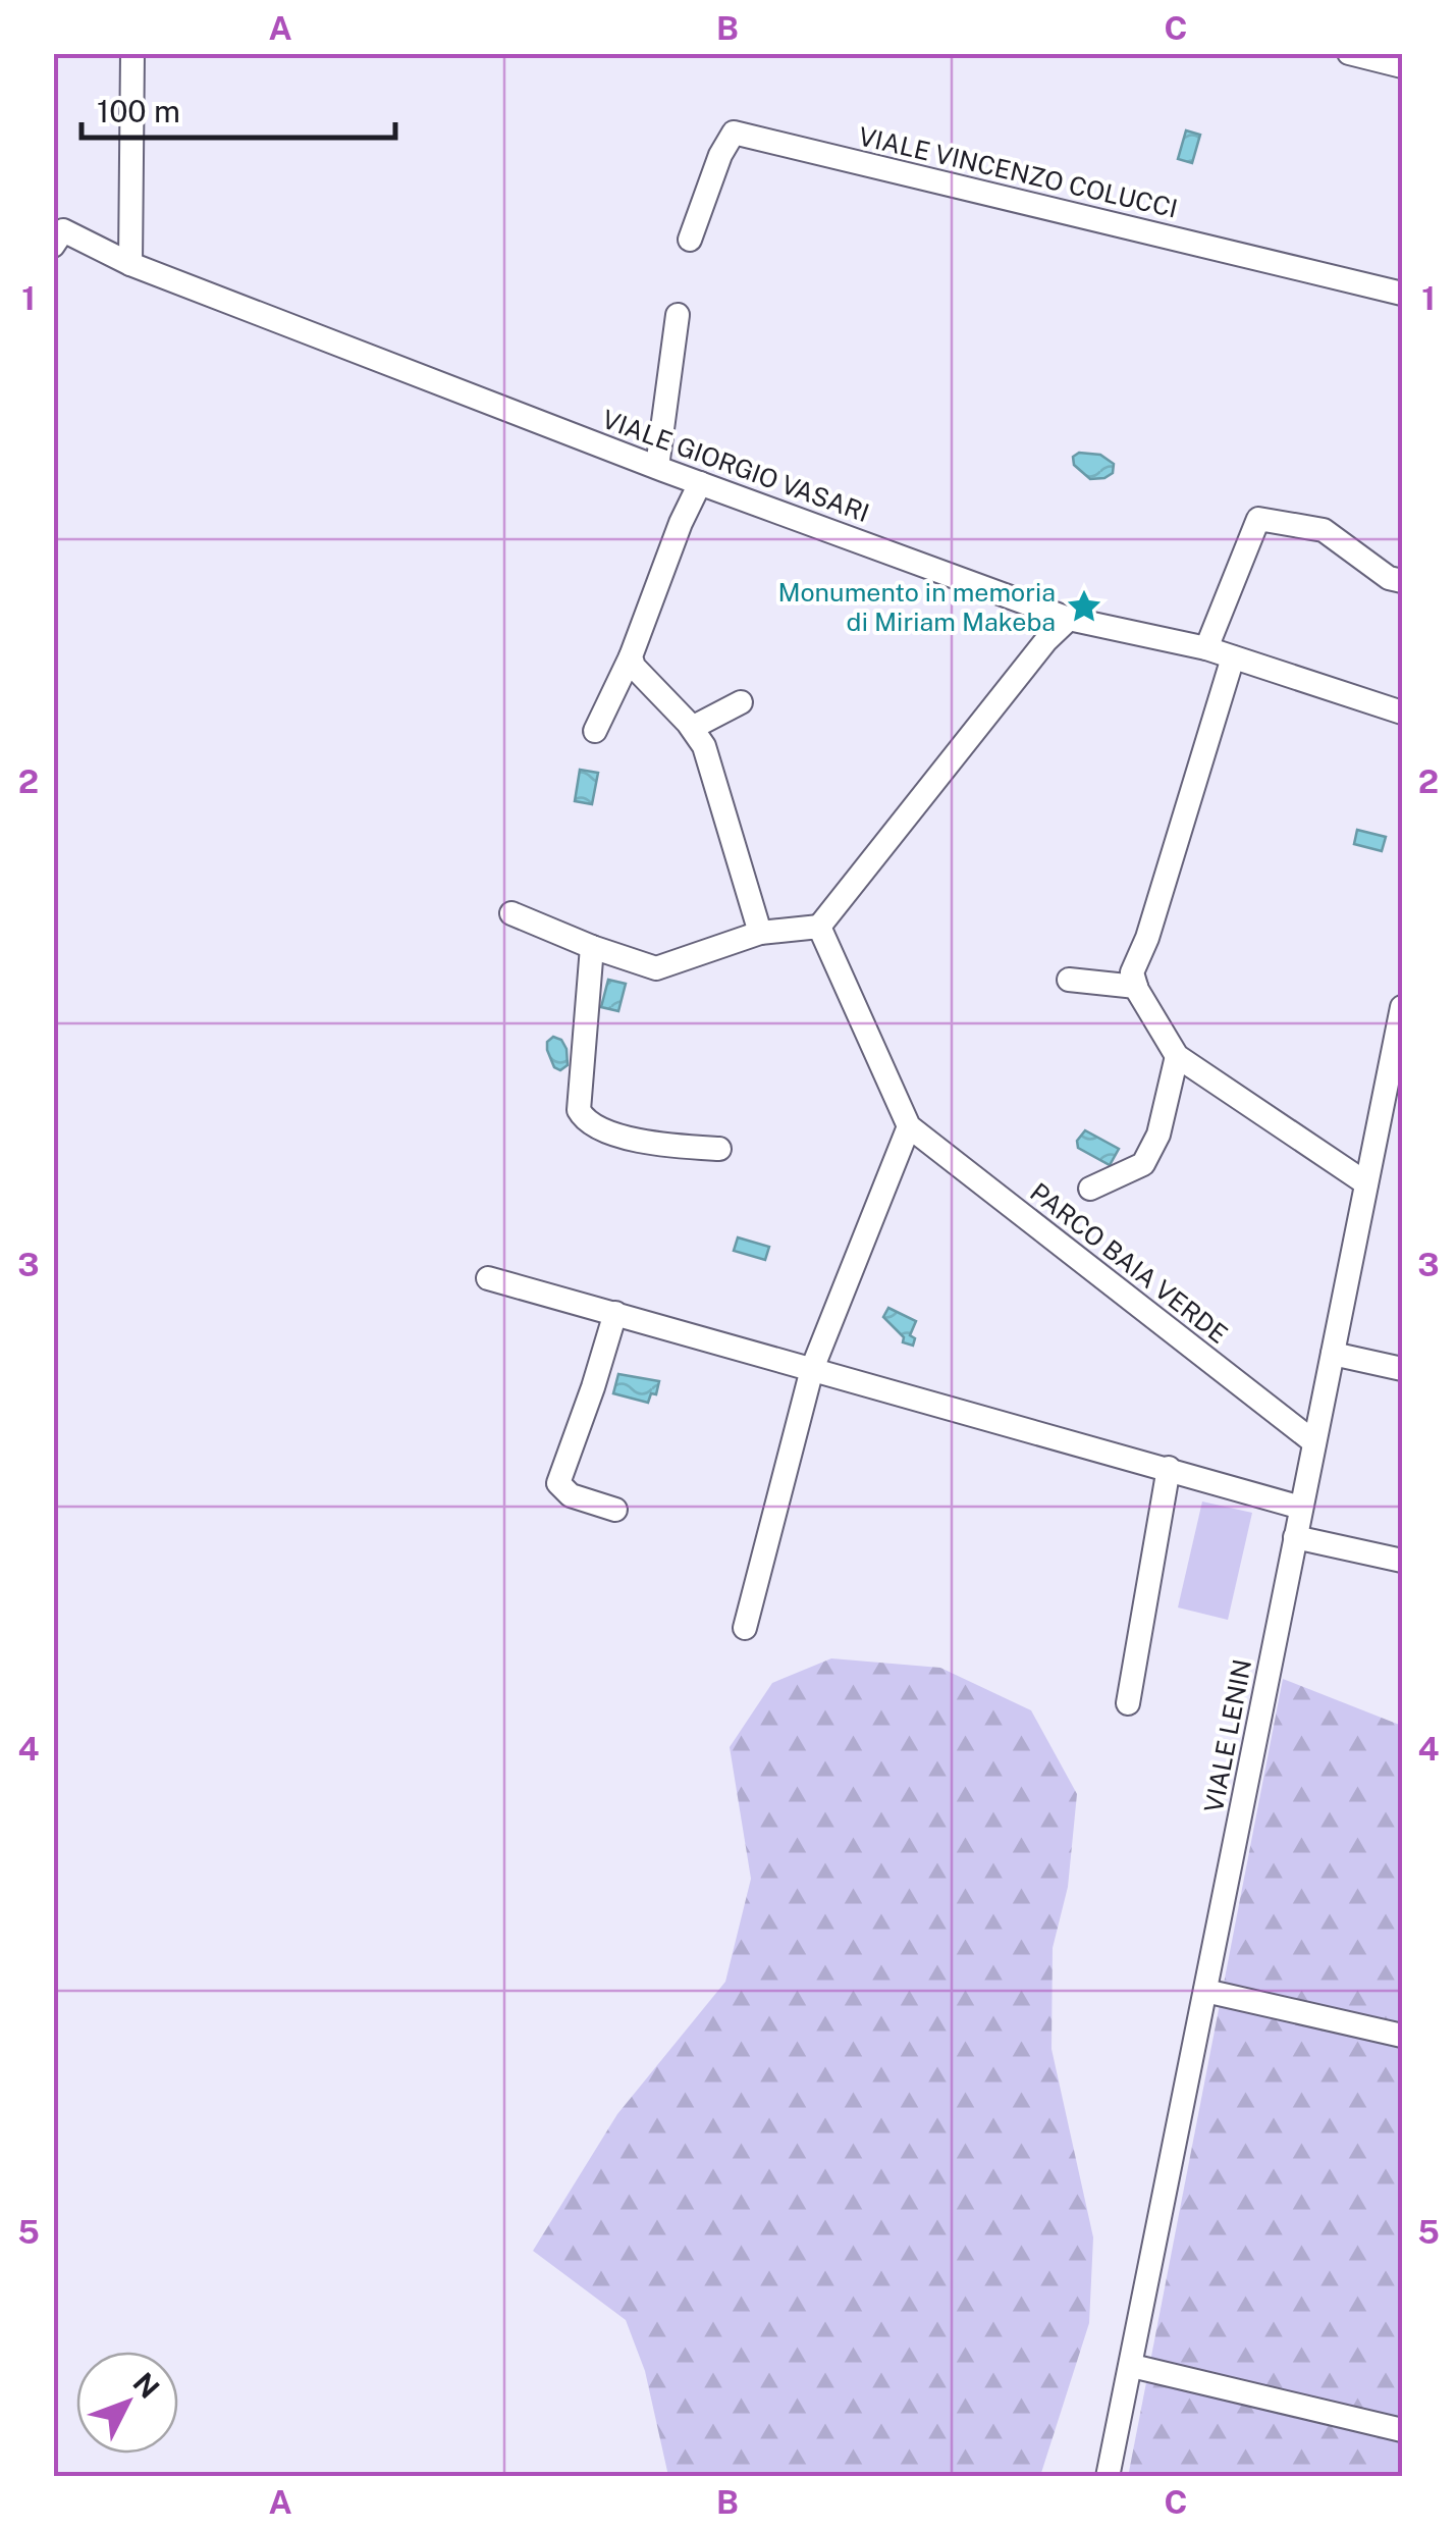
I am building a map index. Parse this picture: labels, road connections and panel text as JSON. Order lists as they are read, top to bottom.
{
  "streets": {
    "street": [
      "VIALE VINCENZO COLUCCI",
      "VIALE GIORGIO VASARI",
      "PARCO BAIA VERDE",
      "VIALE LENIN"
    ]
  },
  "crossings": [
    ["PARCO BAIA VERDE", "VIALE LENIN"]
  ],
  "places": {
    "place": ["Monumento in memoria di Miriam Makeba"]
  },
  "scale_bar": "100 m",
  "north": "top right",
  "grid": {
    "columns": ["A", "B", "C"],
    "rows": [
      "1",
      "2",
      "3",
      "4",
      "5"
    ]
  }
}
